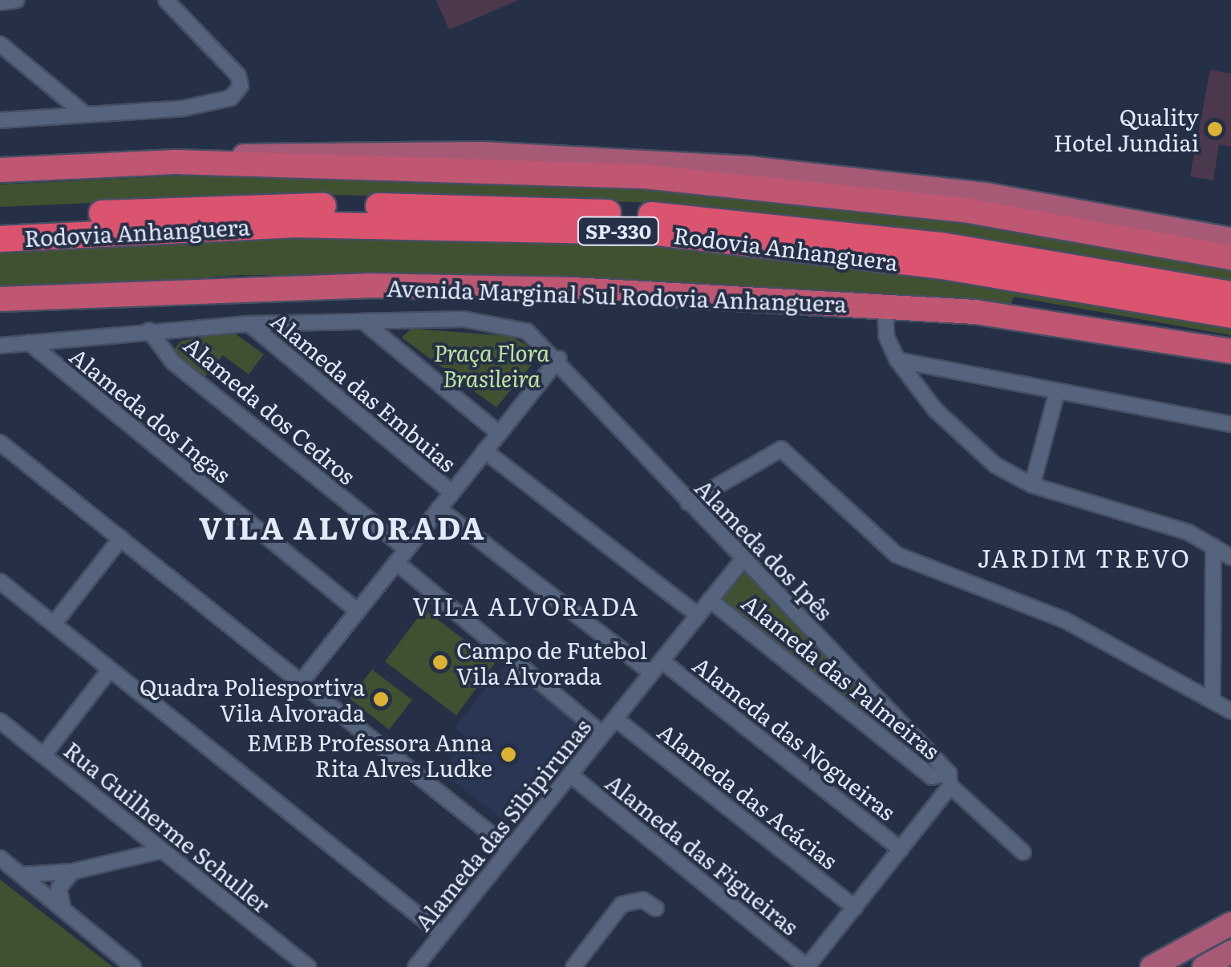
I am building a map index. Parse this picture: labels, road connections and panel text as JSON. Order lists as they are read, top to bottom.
{
  "streets": {
    "highway": ["SP-330", "Rodovia Anhanguera", "Avenida Marginal Sul Rodovia Anhanguera"],
    "street": [
      "Alameda das Embuias",
      "Alameda dos Cedros",
      "Alameda dos Ingas",
      "Alameda dos Ipês",
      "Alameda das Palmeiras",
      "Alameda das Nogueiras",
      "Alameda das Acácias",
      "Alameda das Sibipirunas",
      "Rua Guilherme Schuller",
      "Alameda das Figueiras"
    ]
  },
  "crossings": [
    ["Alameda dos Ipês", "Alameda das Palmeiras"],
    ["Alameda dos Ipês", "Alameda das Sibipirunas"],
    ["Alameda das Palmeiras", "Alameda das Sibipirunas"],
    ["Alameda das Nogueiras", "Alameda das Sibipirunas"],
    ["Alameda das Acácias", "Alameda das Sibipirunas"],
    ["Alameda das Sibipirunas", "Alameda das Figueiras"]
  ],
  "districts": ["VILA ALVORADA", "JARDIM TREVO", "VILA ALVORADA"],
  "parks": ["Praça Flora Brasileira"],
  "places": [
    "Quality Hotel Jundiai",
    "Campo de Futebol Vila Alvorada",
    "Quadra Poliesportiva Vila Alvorada",
    "EMEB Professora Anna Rita Alves Ludke"
  ]
}
